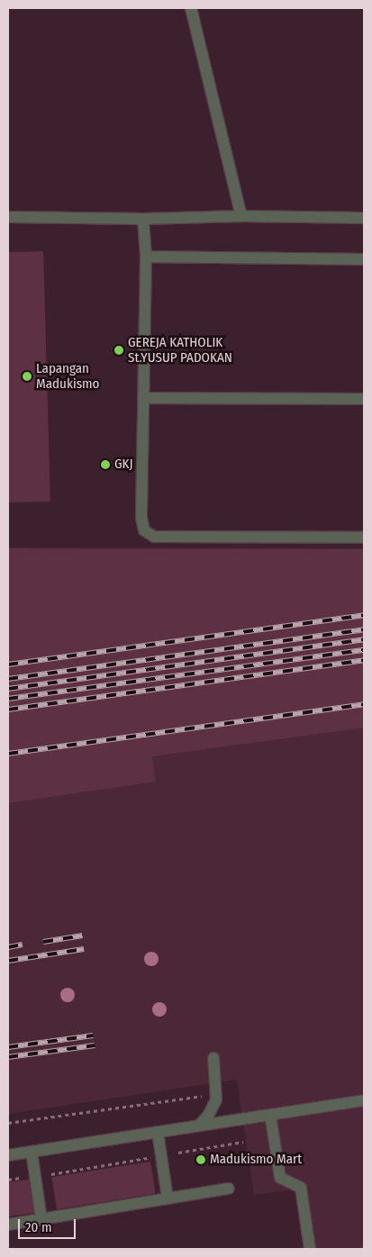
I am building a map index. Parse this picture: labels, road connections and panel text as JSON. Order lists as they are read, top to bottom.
{
  "places": [
    "GEREJA KATHOLIK St.YUSUP PADOKAN",
    "Lapangan Madukismo",
    "GKJ",
    "Madukismo Mart"
  ],
  "scale_bar": "20 m"
}
